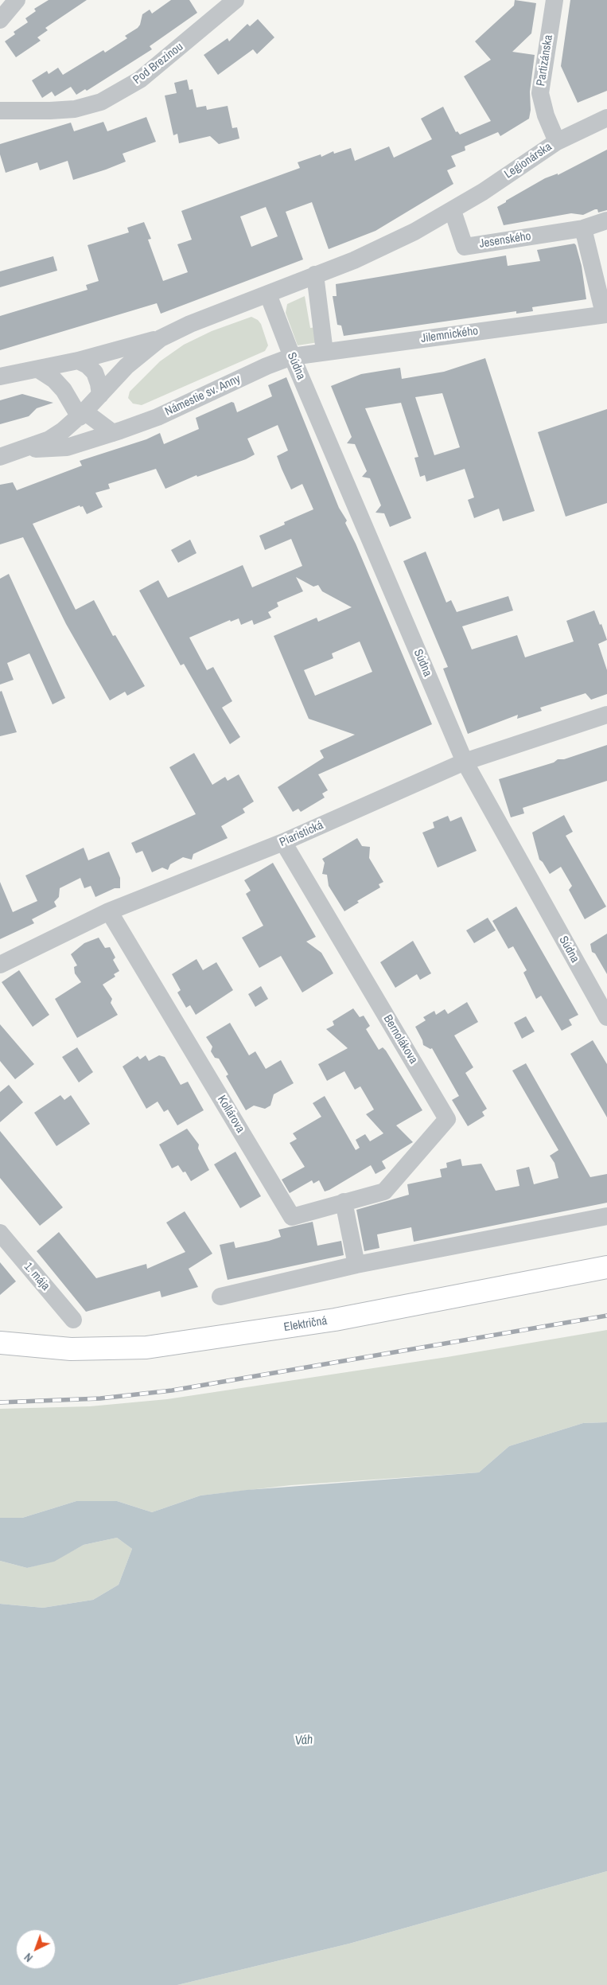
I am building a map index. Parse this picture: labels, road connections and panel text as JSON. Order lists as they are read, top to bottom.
{
  "streets": {
    "main road": ["Električná"],
    "street": [
      "Partizánska",
      "Pod Brezinou",
      "Legionárska",
      "Jesenského",
      "Jilemnického",
      "Súdna",
      "Námestie sv. Anny",
      "Piaristická",
      "Bernolákova",
      "Kollárova",
      "1. mája"
    ]
  },
  "crossings": [
    ["Partizánska", "Legionárska"],
    ["Legionárska", "Jesenského"],
    ["Legionárska", "Námestie sv. Anny"],
    ["Jesenského", "Námestie sv. Anny"],
    ["Jilemnického", "Súdna"],
    ["Jilemnického", "Námestie sv. Anny"],
    ["Súdna", "Námestie sv. Anny"],
    ["Súdna", "Piaristická"],
    ["Piaristická", "Bernolákova"],
    ["Piaristická", "Kollárova"],
    ["Bernolákova", "Kollárova"]
  ],
  "water": ["Váh"],
  "north": "bottom left"
}
